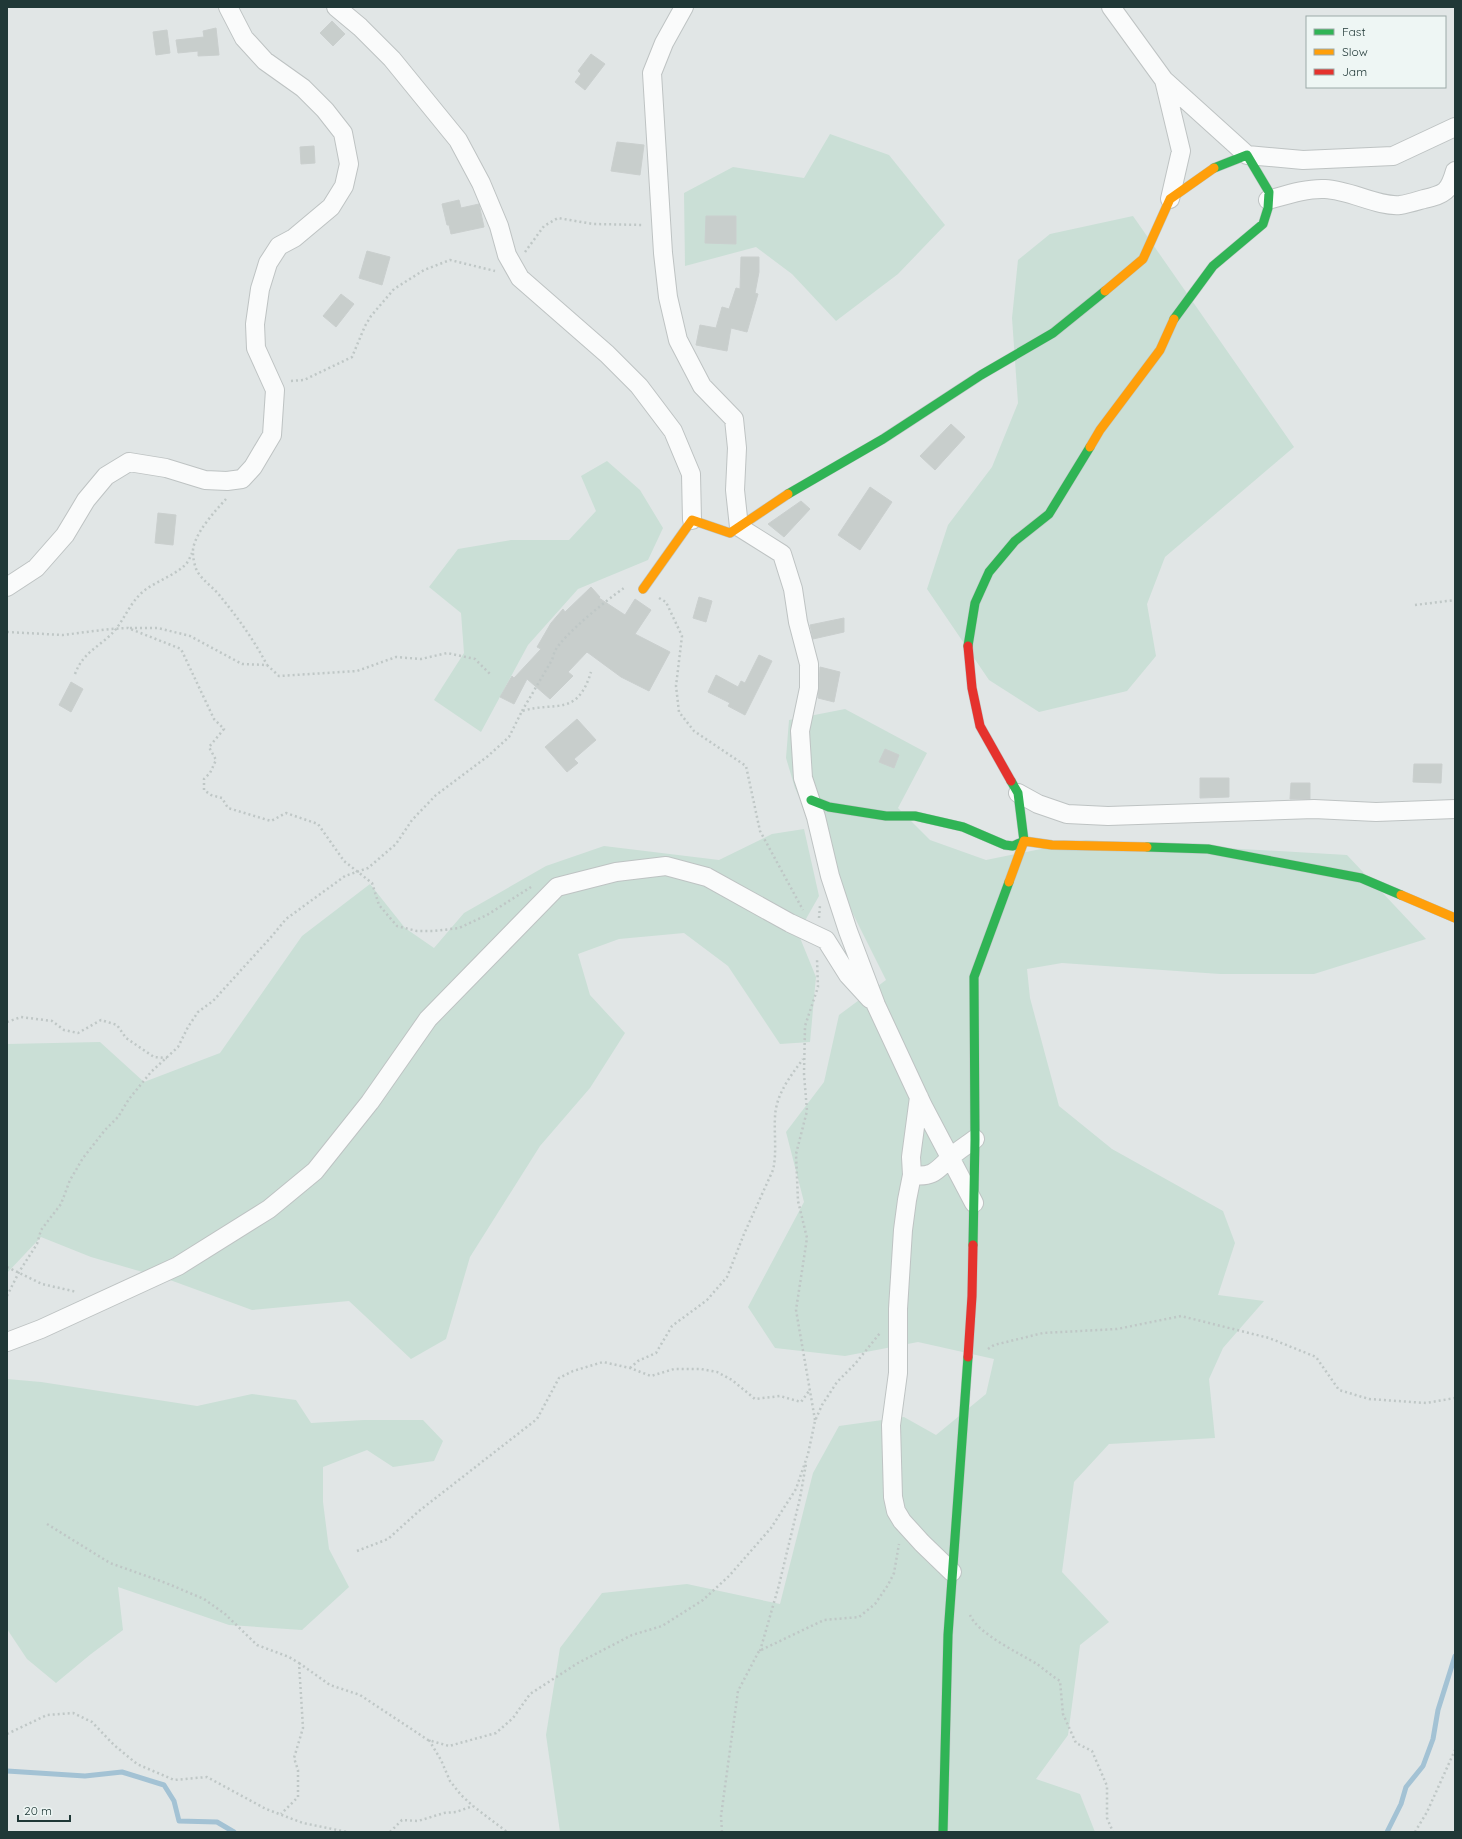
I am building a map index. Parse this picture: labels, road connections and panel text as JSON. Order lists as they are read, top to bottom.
{
  "legend": ["Fast", "Slow", "Jam"],
  "scale_bar": "20 m"
}
